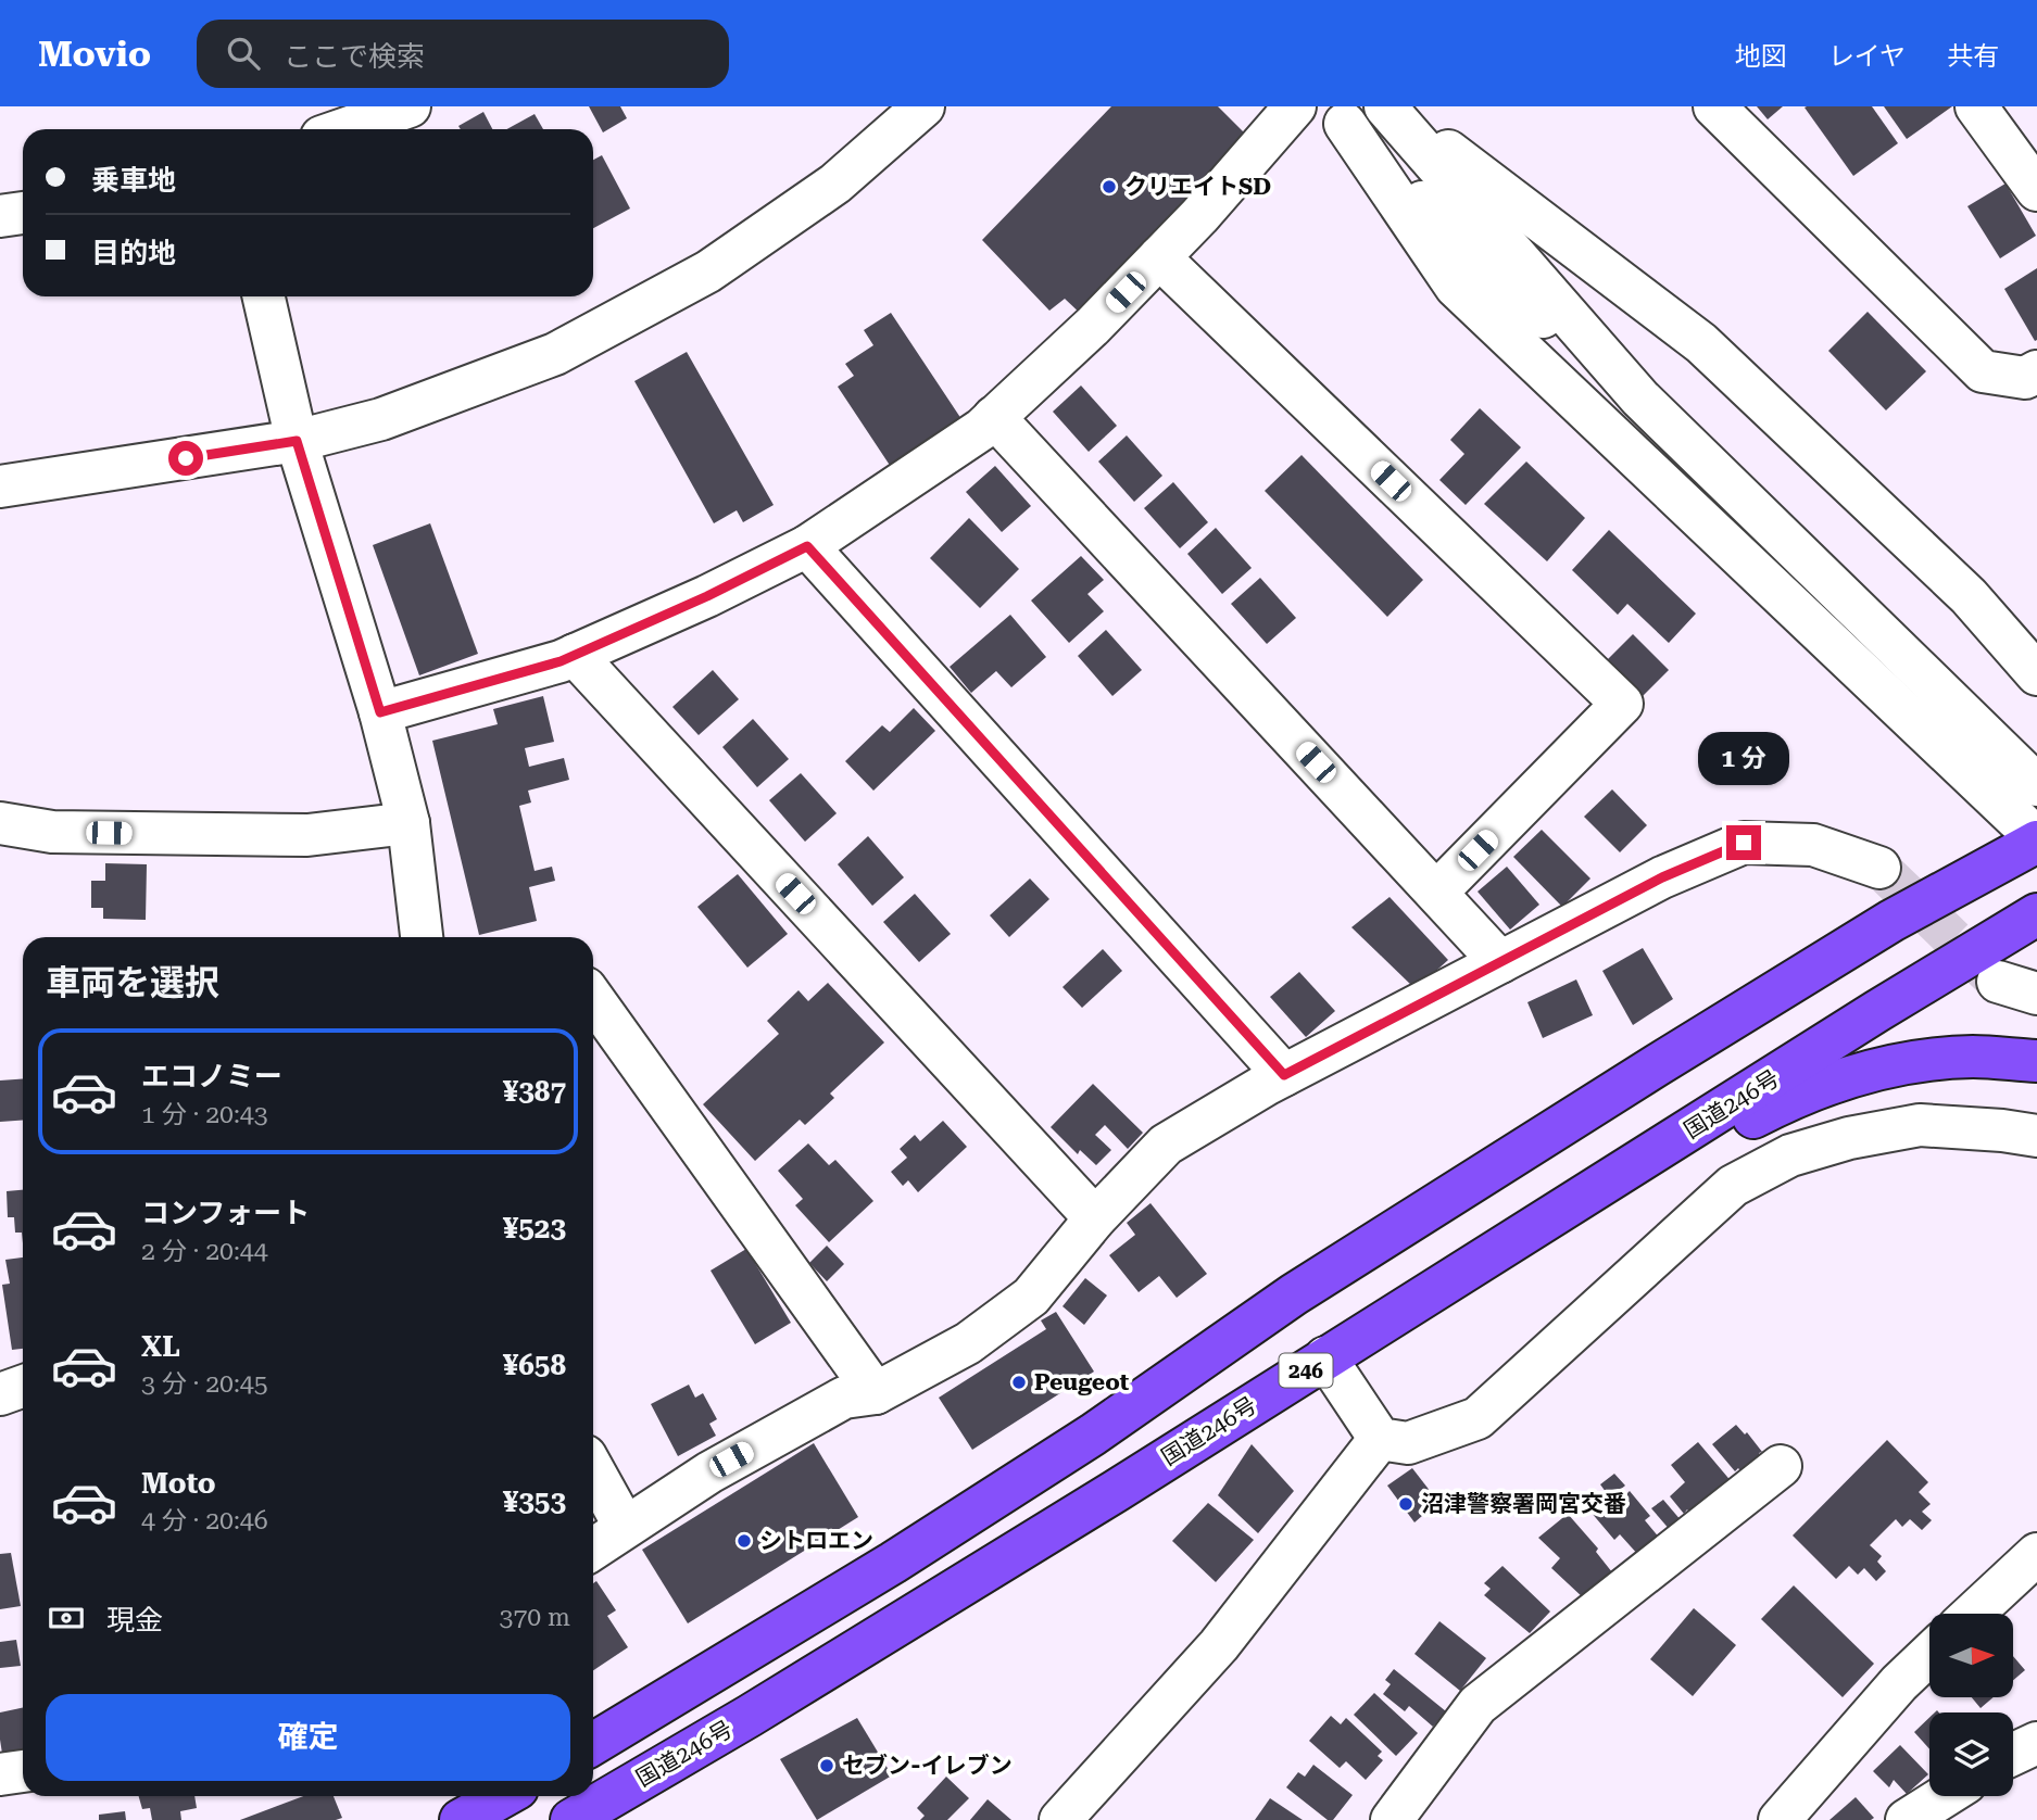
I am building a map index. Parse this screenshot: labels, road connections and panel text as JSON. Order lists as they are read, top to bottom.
{
  "streets": {
    "highway": ["国道246号", "246"]
  },
  "crossings": [
    ["国道246号", "246"]
  ],
  "places": [
    "クリエイトSD",
    "Peugeot",
    "沼津警察署岡宮交番",
    "シトロエン",
    "セブン-イレブン"
  ],
  "north": "right",
  "page": {
    "header": "Movio",
    "search": "ここで検索",
    "nav": ["地図", "レイヤ", "共有"],
    "banner": ["乗車地", "目的地"],
    "bubble": "1 分",
    "heading": "車両を選択",
    "list": [
      {
        "name": "エコノミー",
        "note": "1 分 · 20:43",
        "value": "¥387"
      },
      {
        "name": "コンフォート",
        "note": "2 分 · 20:44",
        "value": "¥523"
      },
      {
        "name": "XL",
        "note": "3 分 · 20:45",
        "value": "¥658"
      },
      {
        "name": "Moto",
        "note": "4 分 · 20:46",
        "value": "¥353"
      }
    ],
    "pay": ["現金", "370 m"],
    "buttons": "確定"
  }
}
